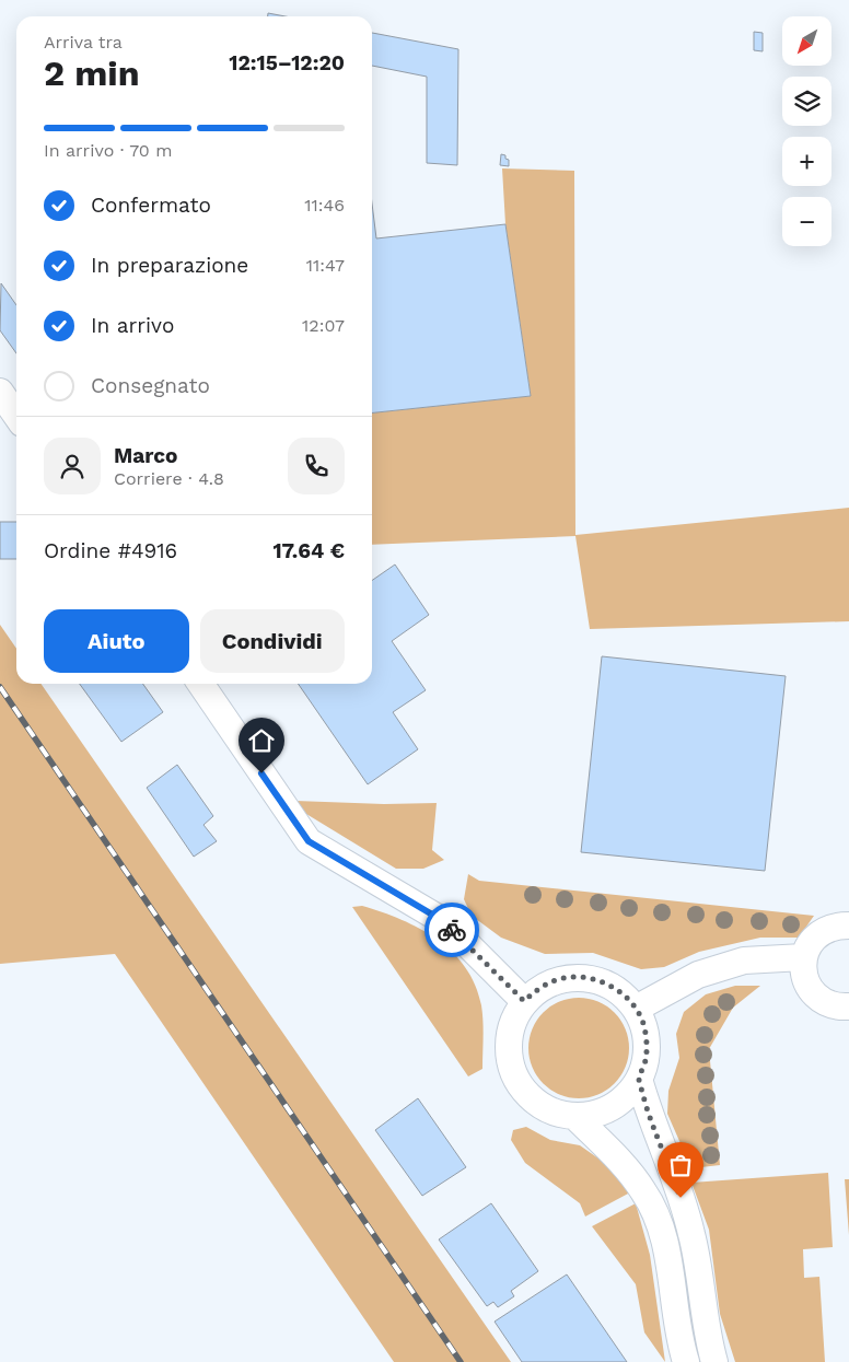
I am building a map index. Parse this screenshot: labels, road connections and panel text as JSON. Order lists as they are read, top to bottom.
{
  "north": "bottom left",
  "page": {
    "map_buttons": ["+", "−"],
    "heading": ["2 min", "Arriva tra", "12:15–12:20"],
    "panel": [
      "Marco",
      "Corriere · 4.8",
      "Ordine #4916",
      "17.64 €"
    ],
    "bar": "In arrivo · 70 m",
    "list": [
      ["Confermato", "11:46"],
      ["In preparazione", "11:47"],
      ["In arrivo", "12:07"],
      "Consegnato"
    ],
    "buttons": ["Aiuto", "Condividi"]
  }
}
